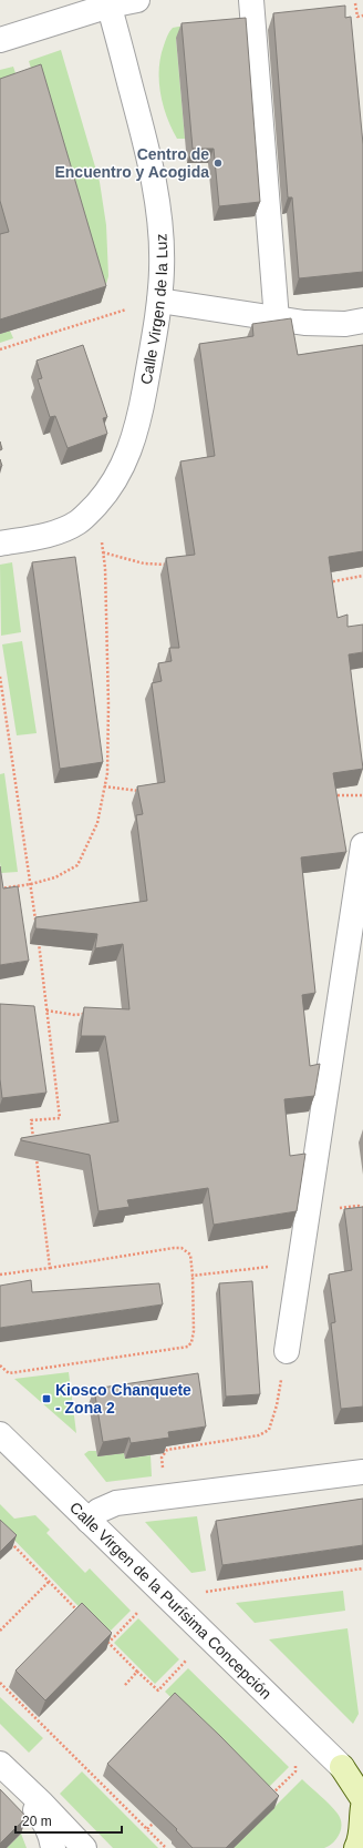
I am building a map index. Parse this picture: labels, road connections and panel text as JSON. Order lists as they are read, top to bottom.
{
  "streets": {
    "street": ["Calle Virgen de la Luz", "Calle Virgen de la Purísima Concepción"]
  },
  "places": {
    "other": ["Centro de Encuentro y Acogida"],
    "transit": ["Kiosco Chanquete - Zona 2"]
  },
  "scale_bar": "20 m"
}
